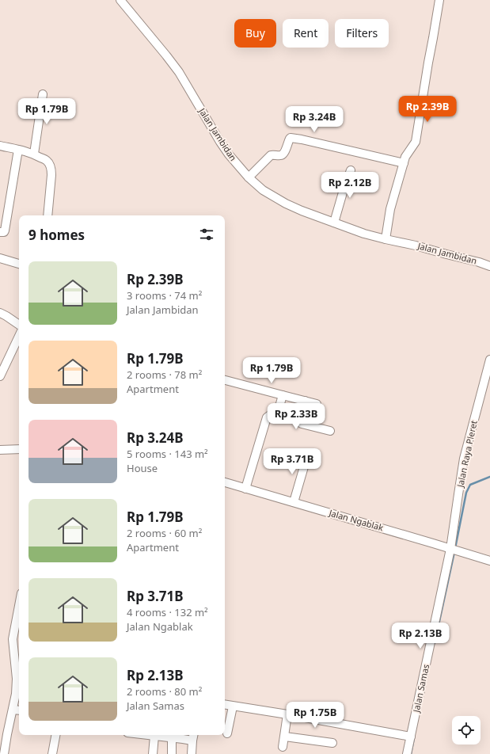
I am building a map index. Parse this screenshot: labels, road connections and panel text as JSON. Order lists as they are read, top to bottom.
{
  "streets": {
    "street": [
      "Jalan Jambidan",
      "Jalan Raya Pleret",
      "Jalan Ngablak",
      "Jalan Samas"
    ]
  },
  "crossings": [
    ["Jalan Raya Pleret", "Jalan Ngablak"],
    ["Jalan Raya Pleret", "Jalan Samas"],
    ["Jalan Ngablak", "Jalan Samas"]
  ],
  "page": {
    "chip": ["Buy", "Rent", "Filters"],
    "price": [
      "Rp 2.39B",
      "Rp 1.79B",
      "Rp 3.24B",
      "Rp 2.12B",
      "Rp 1.79B",
      "Rp 2.33B",
      "Rp 3.71B",
      "Rp 2.13B",
      "Rp 1.75B"
    ],
    "heading": "9 homes",
    "list": [
      {
        "name": "Rp 2.39B",
        "note": "3 rooms · 74 m² · Jalan Jambidan"
      },
      {
        "name": "Rp 1.79B",
        "note": "2 rooms · 78 m² · Apartment"
      },
      {
        "name": "Rp 3.24B",
        "note": "5 rooms · 143 m² · House"
      },
      {
        "name": "Rp 1.79B",
        "note": "2 rooms · 60 m² · Apartment"
      },
      {
        "name": "Rp 3.71B",
        "note": "4 rooms · 132 m² · Jalan Ngablak"
      },
      {
        "name": "Rp 2.13B",
        "note": "2 rooms · 80 m² · Jalan Samas"
      }
    ]
  }
}
